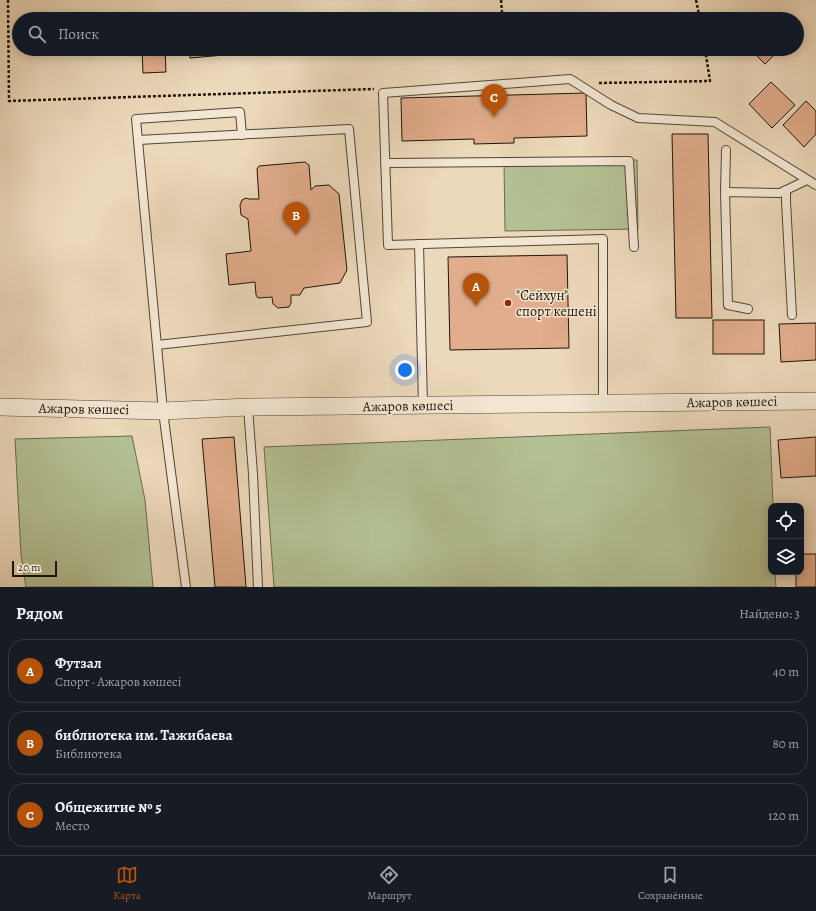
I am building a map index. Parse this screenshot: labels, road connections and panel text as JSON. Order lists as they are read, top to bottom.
{
  "streets": {
    "street": ["Ажаров көшесі"]
  },
  "places": ["\"Сейхун\" спорт кешені"],
  "scale_bar": "20 m",
  "page": {
    "search": "Поиск",
    "pins": ["C", "B", "A"],
    "scale": "20 m",
    "heading": ["Рядом", "Найдено: 3"],
    "list": [
      {
        "mark": "A",
        "name": "Футзал",
        "note": "Спорт · Ажаров көшесі",
        "value": "40 m"
      },
      {
        "mark": "B",
        "name": "библиотека им. Тажибаева",
        "note": "Библиотека",
        "value": "80 m"
      },
      {
        "mark": "C",
        "name": "Общежитие № 5",
        "note": "Место",
        "value": "120 m"
      }
    ],
    "nav": ["Карта", "Маршрут", "Сохранённые"]
  }
}
